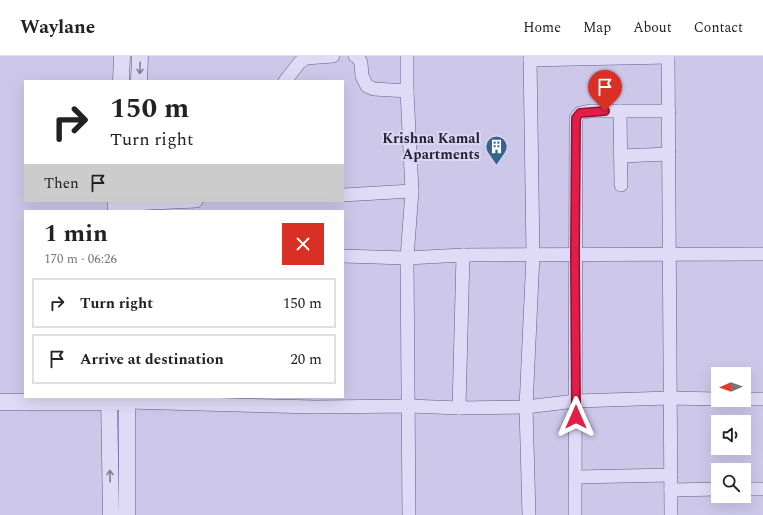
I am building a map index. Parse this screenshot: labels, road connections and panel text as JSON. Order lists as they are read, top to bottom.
{
  "places": {
    "building": ["Krishna Kamal Apartments"]
  },
  "north": "left",
  "page": {
    "header": "Waylane",
    "nav": [
      "Home",
      "Map",
      "About",
      "Contact"
    ],
    "turn": ["150 m", "Turn right"],
    "then": "Then",
    "heading": ["1 min", "170 m · 06:26"],
    "list": [
      {
        "name": "Turn right",
        "value": "150 m"
      },
      {
        "name": "Arrive at destination",
        "value": "20 m"
      }
    ]
  }
}
